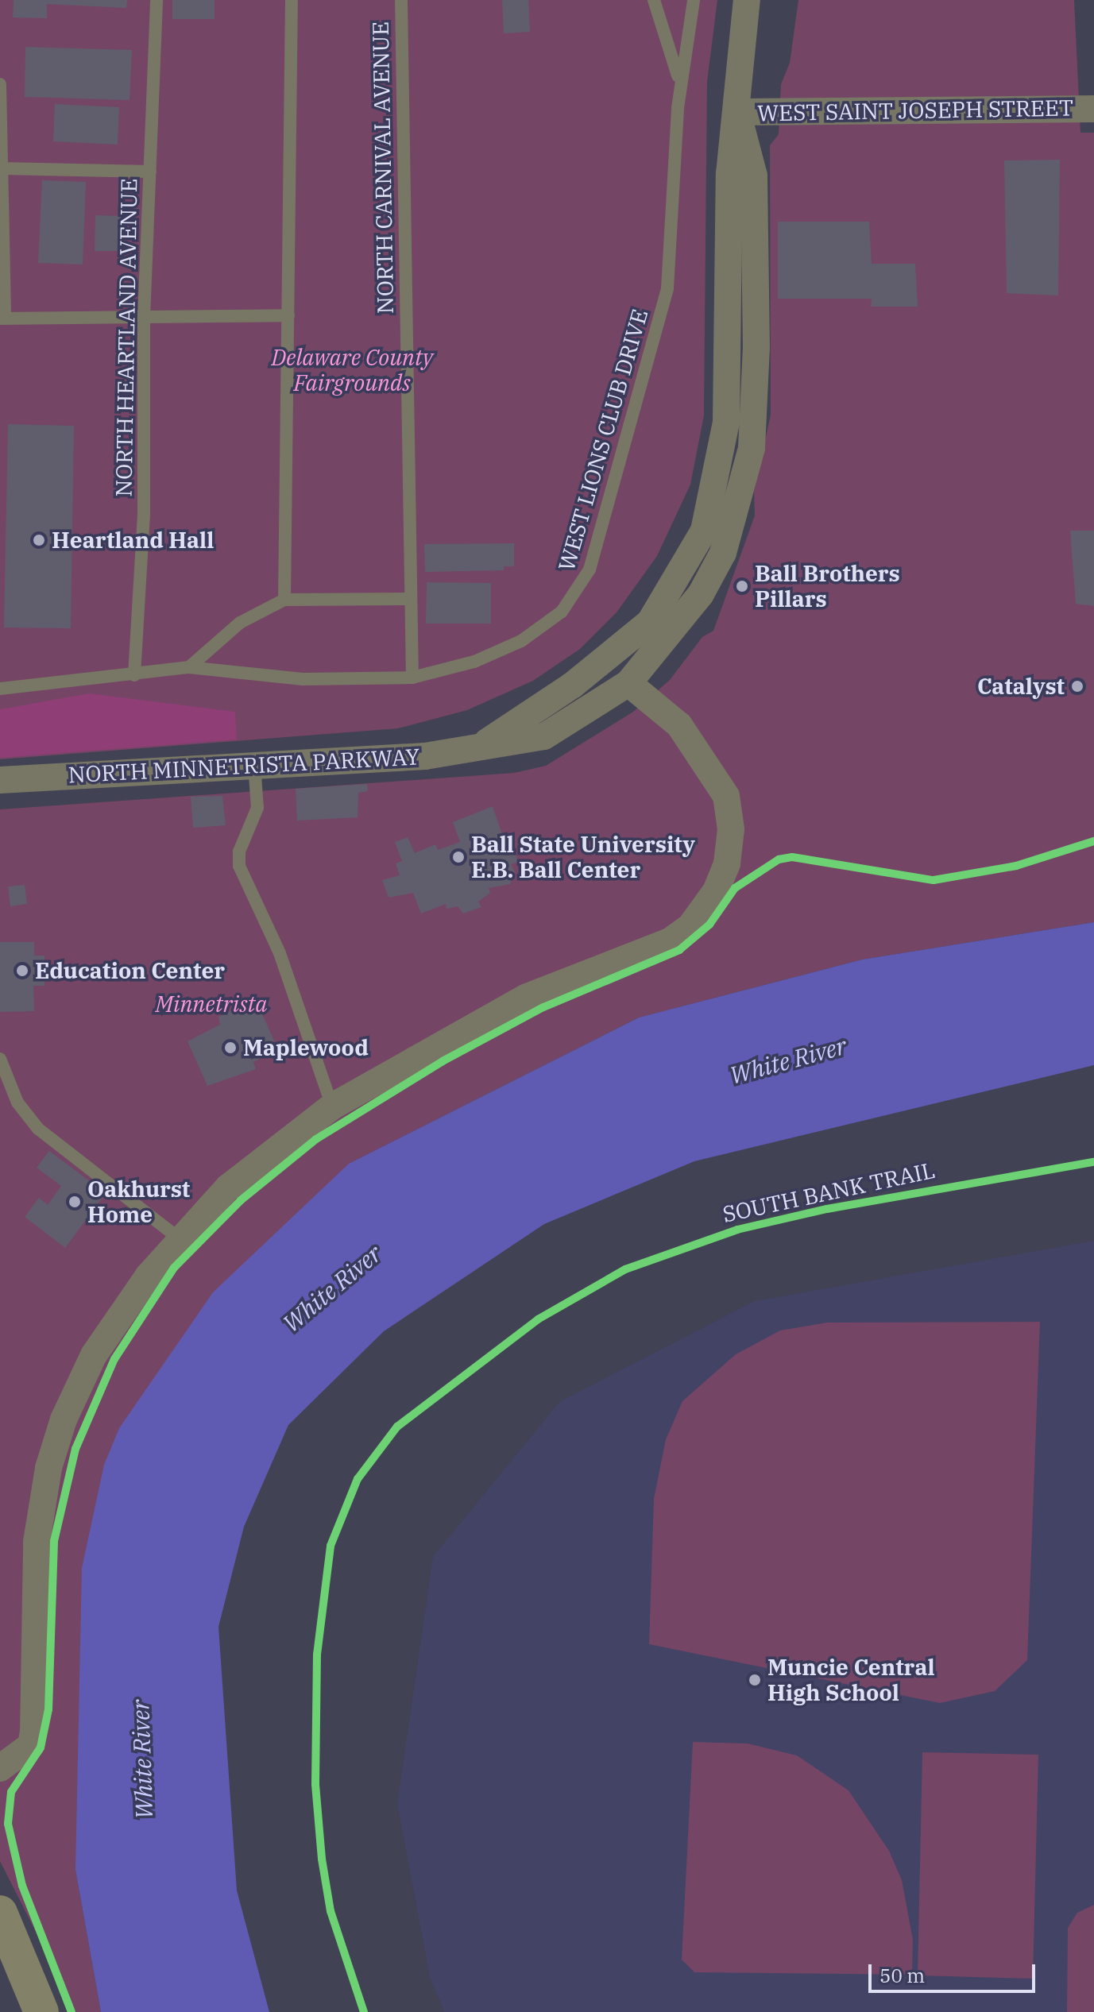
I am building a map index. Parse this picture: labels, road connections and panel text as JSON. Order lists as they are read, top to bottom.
{
  "streets": {
    "street": ["WEST SAINT JOSEPH STREET", "NORTH MINNETRISTA PARKWAY"],
    "lane": ["NORTH CARNIVAL AVENUE", "NORTH HEARTLAND AVENUE", "WEST LIONS CLUB DRIVE"],
    "cycle path": ["SOUTH BANK TRAIL"]
  },
  "crossings": [
    ["WEST SAINT JOSEPH STREET", "NORTH MINNETRISTA PARKWAY"],
    ["NORTH CARNIVAL AVENUE", "WEST LIONS CLUB DRIVE"],
    ["NORTH HEARTLAND AVENUE", "WEST LIONS CLUB DRIVE"]
  ],
  "water": ["White River"],
  "parks": ["Delaware County Fairgrounds", "Minnetrista"],
  "places": [
    "Heartland Hall",
    "Ball Brothers Pillars",
    "Catalyst",
    "Ball State University E.B. Ball Center",
    "Education Center",
    "Maplewood",
    "Oakhurst Home",
    "Muncie Central High School"
  ],
  "scale_bar": "50 m"
}
